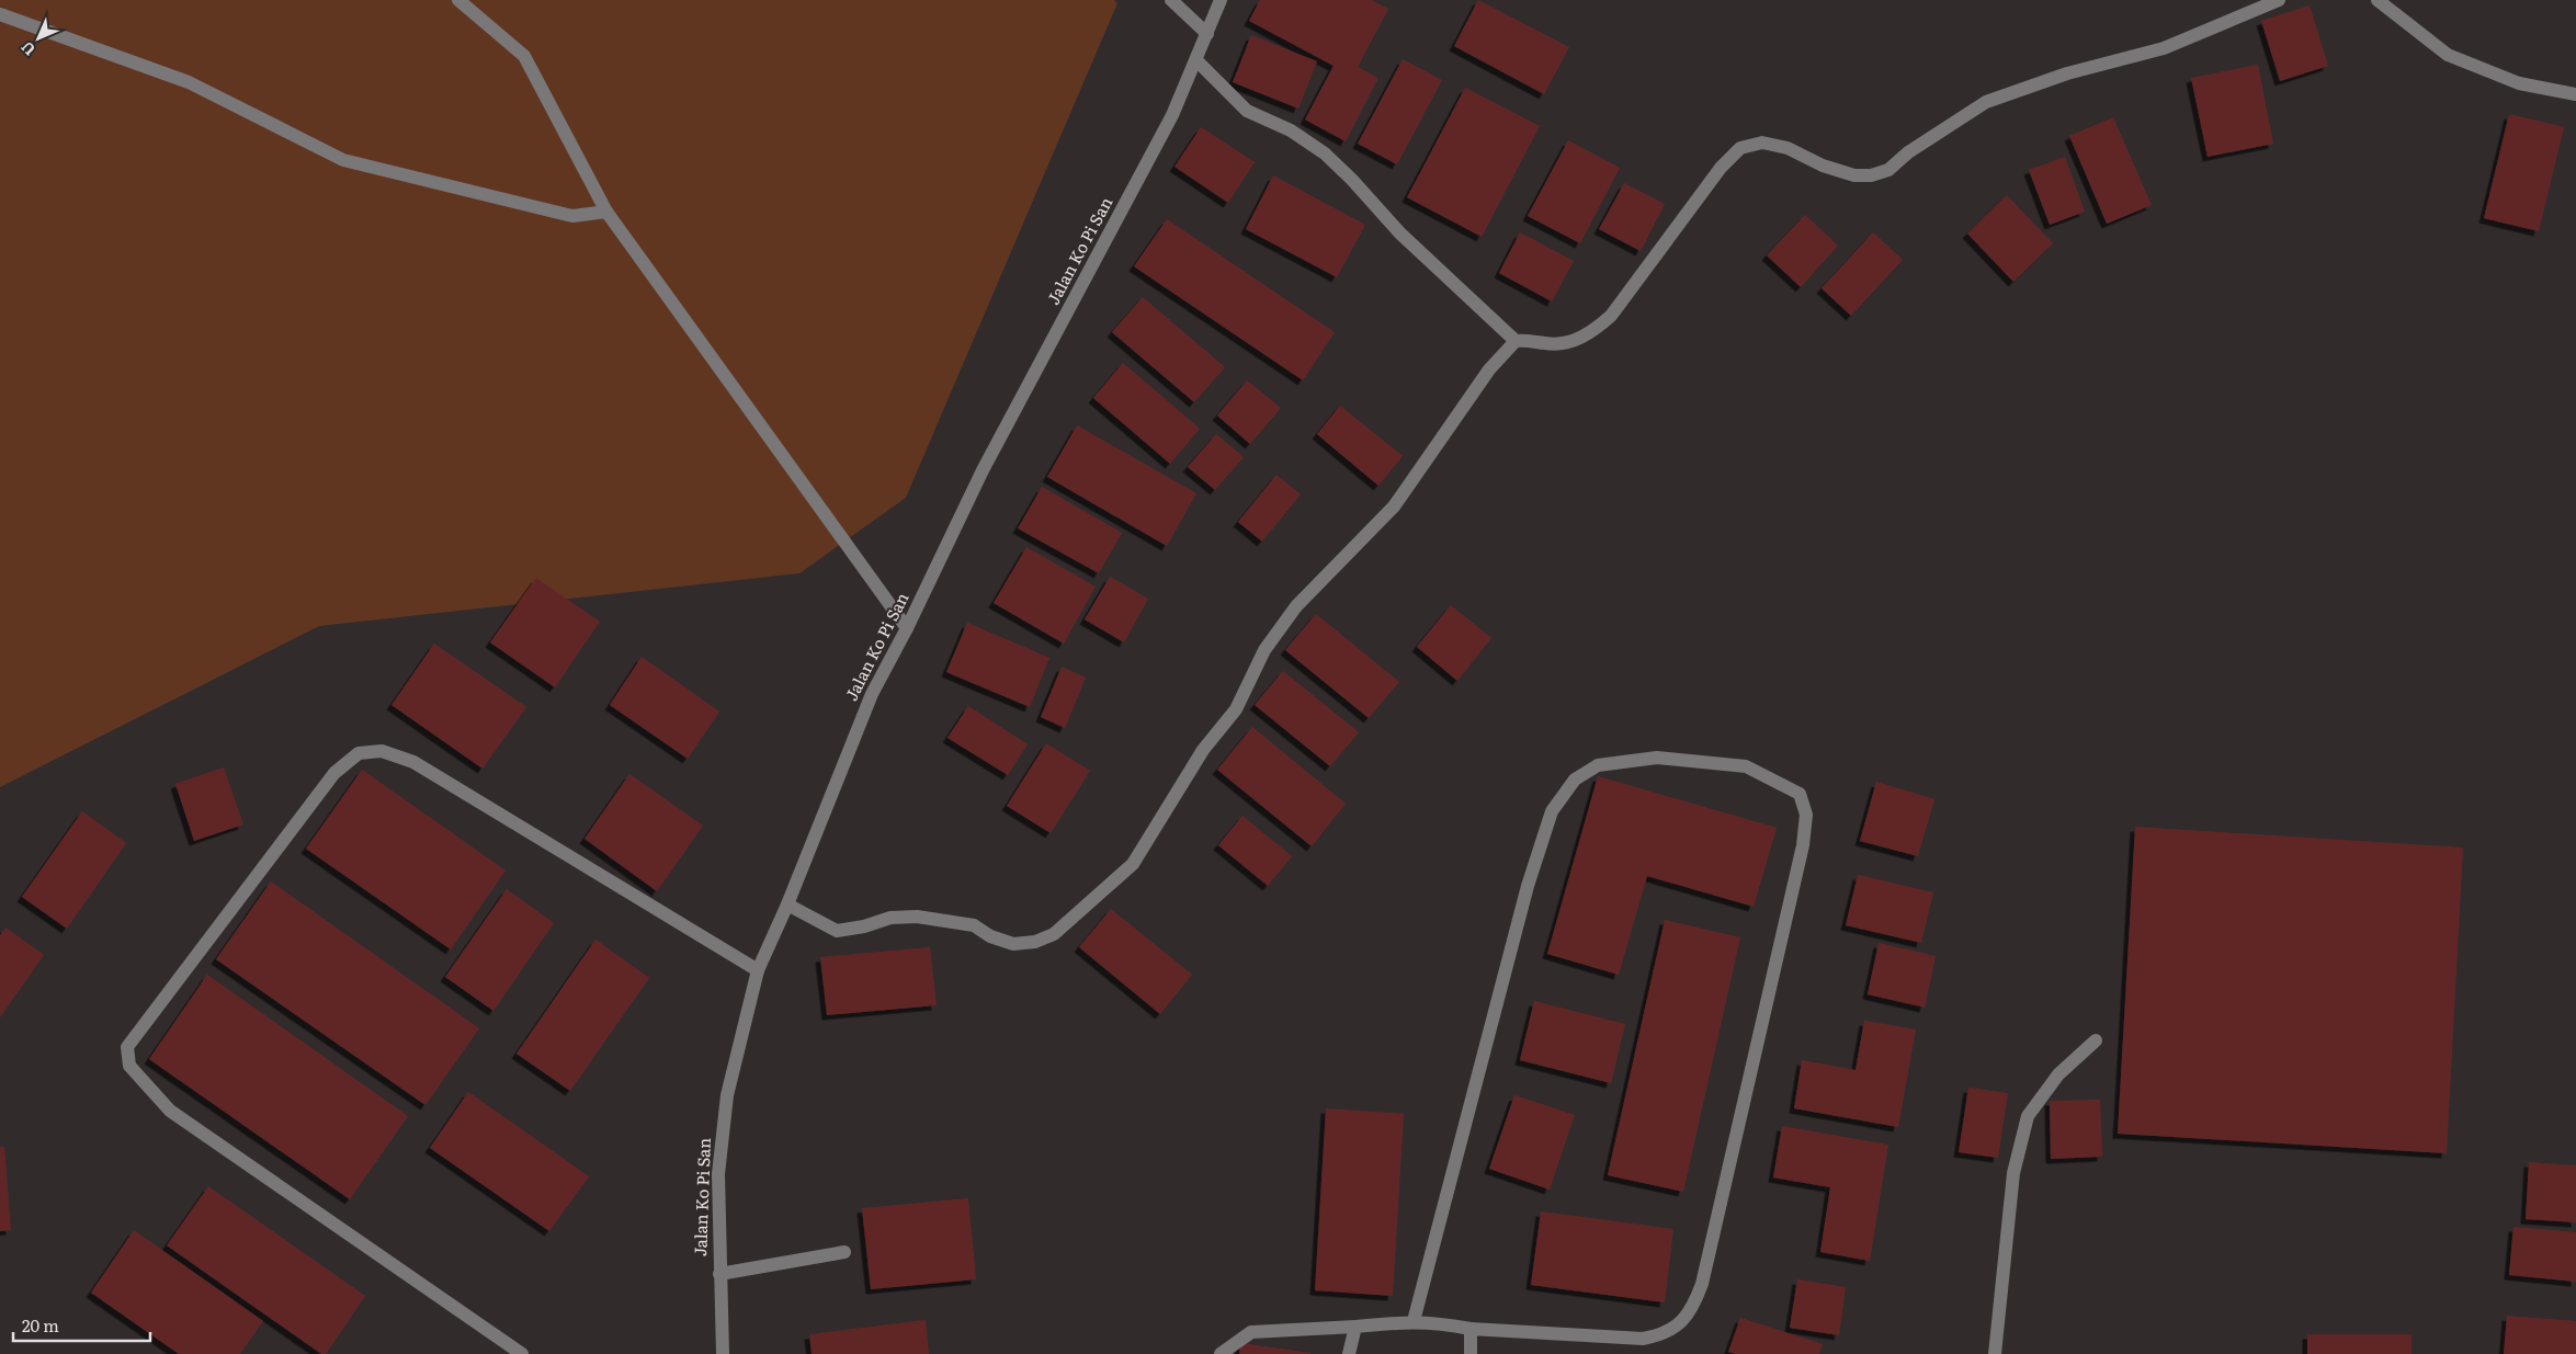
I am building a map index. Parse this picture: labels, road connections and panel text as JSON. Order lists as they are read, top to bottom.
{
  "streets": {
    "street": ["Jalan Ko Pi San"]
  },
  "scale_bar": "20 m",
  "north": "bottom left"
}
